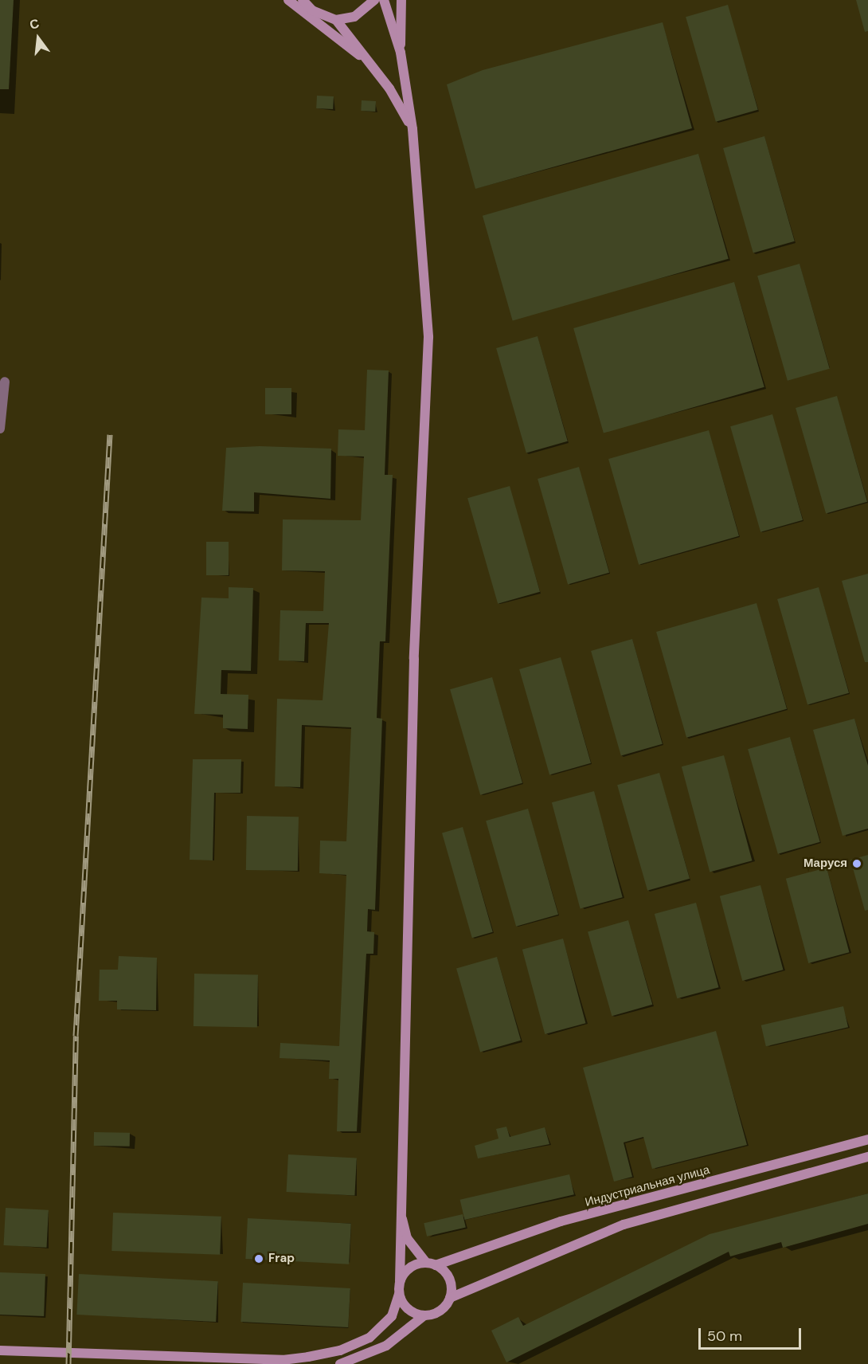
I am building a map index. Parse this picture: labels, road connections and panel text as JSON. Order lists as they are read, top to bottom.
{
  "streets": {
    "street": ["Индустриальная улица"]
  },
  "places": ["Маруся", "Frap"],
  "scale_bar": "50 m",
  "north": "top"
}
